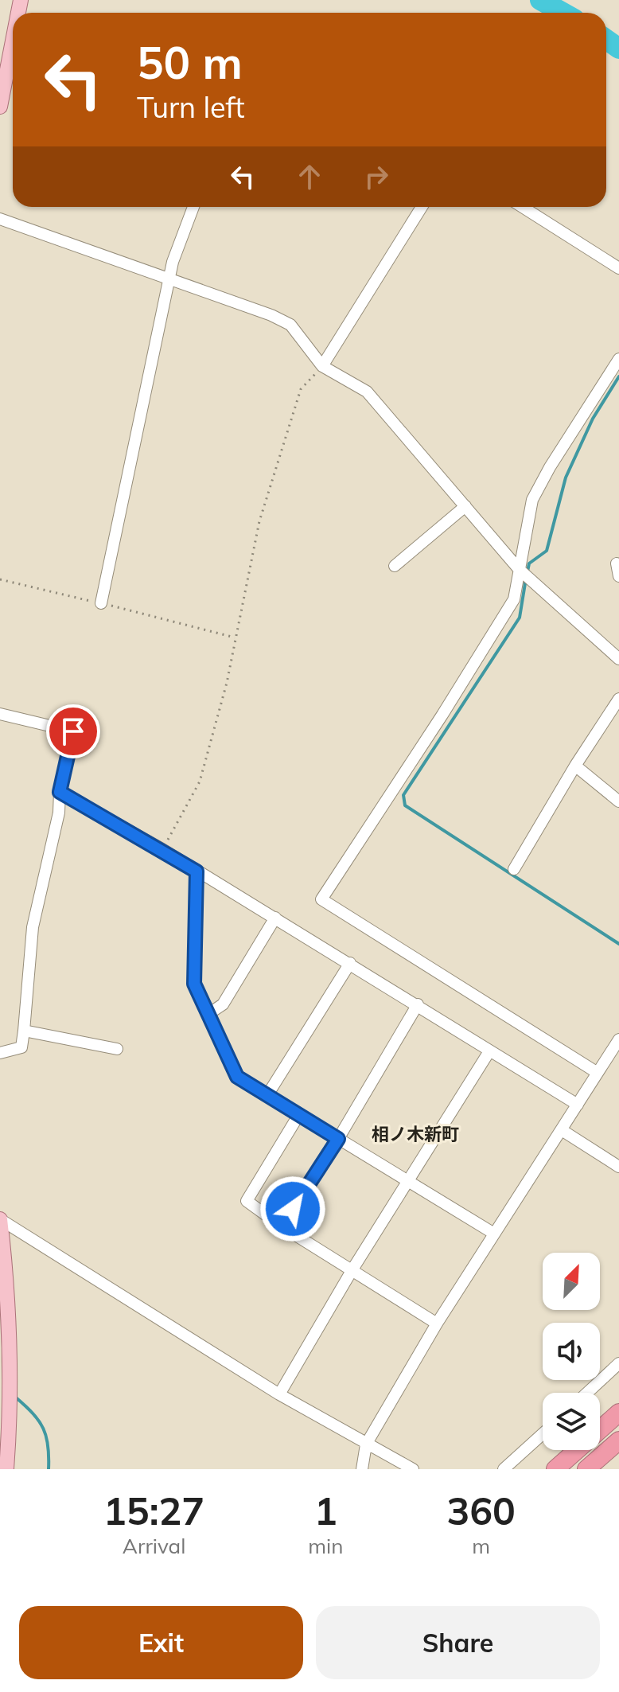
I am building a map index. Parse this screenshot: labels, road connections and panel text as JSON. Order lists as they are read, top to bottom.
{
  "districts": ["相ノ木新町"],
  "north": "top right",
  "page": {
    "turn": ["50 m", "Turn left"],
    "eta": [
      "15:27",
      "Arrival",
      "1",
      "min",
      "360",
      "m"
    ],
    "buttons": ["Exit", "Share"]
  }
}
